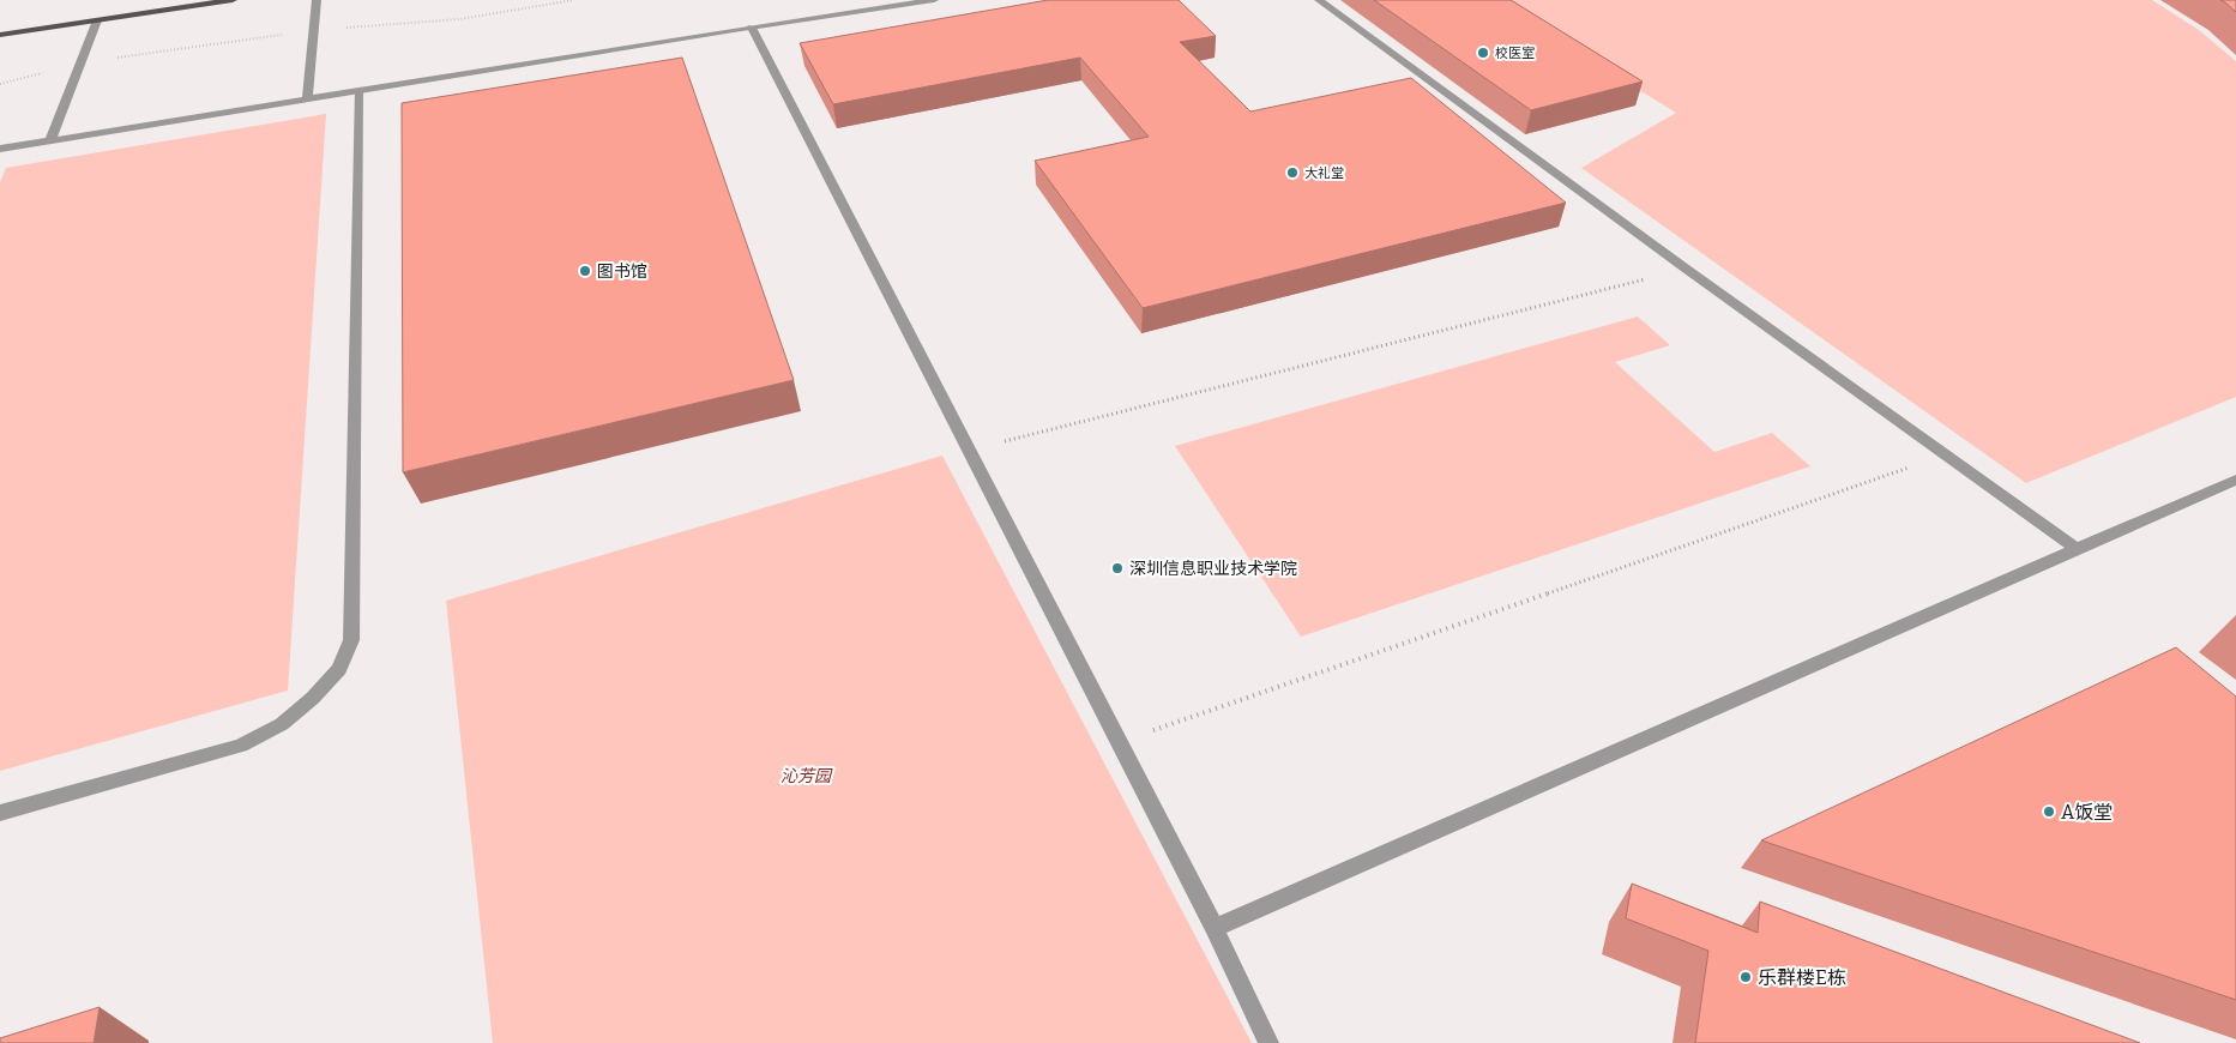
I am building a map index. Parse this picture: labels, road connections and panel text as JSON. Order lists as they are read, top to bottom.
{
  "parks": ["沁芳园"],
  "places": [
    "校医室",
    "大礼堂",
    "图书馆",
    "深圳信息职业技术学院",
    "A饭堂",
    "乐群楼E栋"
  ]
}
